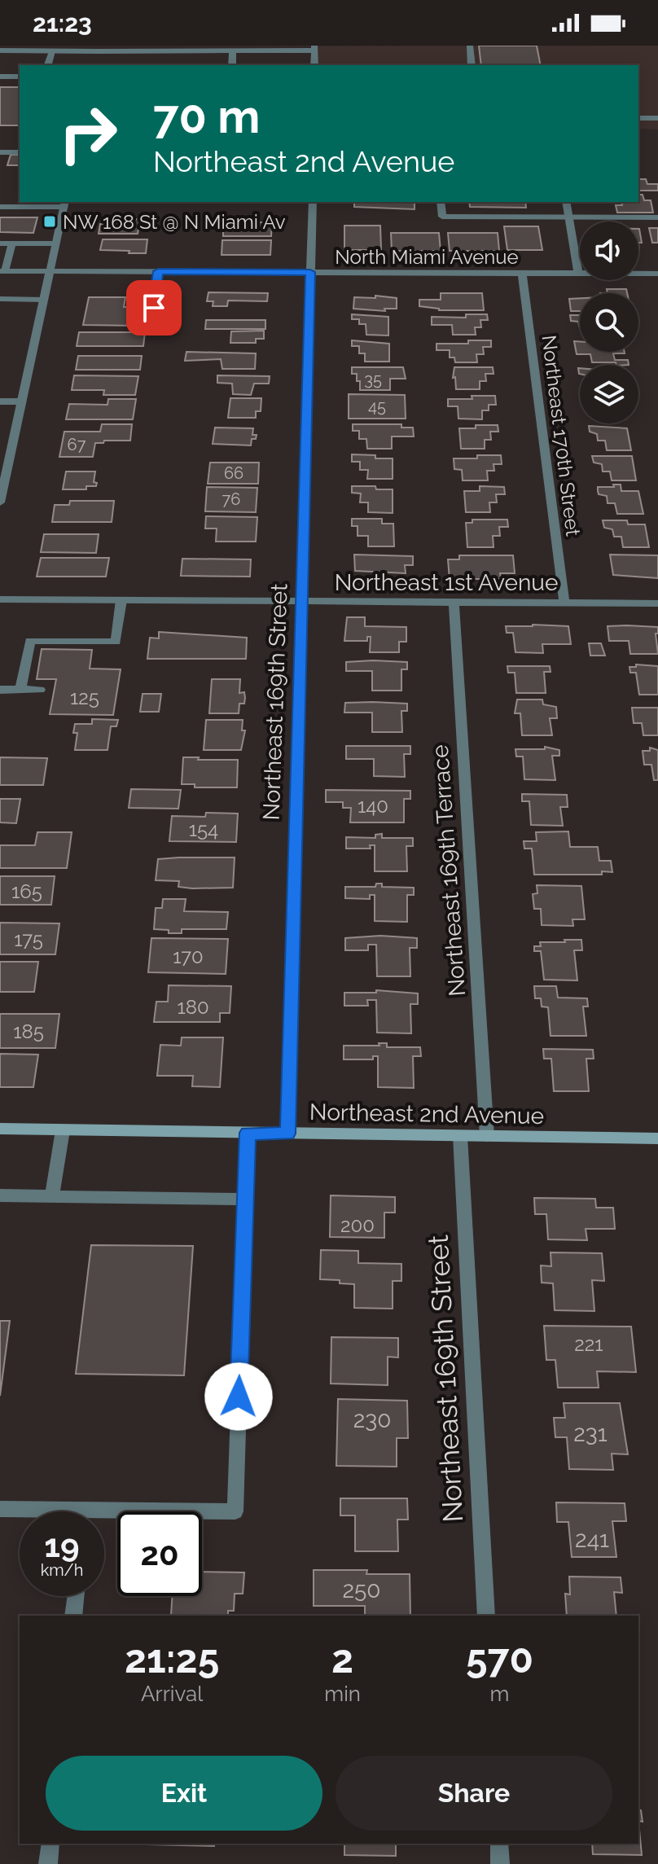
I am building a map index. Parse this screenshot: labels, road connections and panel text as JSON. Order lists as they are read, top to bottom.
{
  "streets": {
    "street": [
      "North Miami Avenue",
      "Northeast 170th Street",
      "Northeast 1st Avenue",
      "Northeast 169th Street",
      "Northeast 169th Terrace",
      "Northeast 2nd Avenue"
    ]
  },
  "crossings": [
    ["North Miami Avenue", "Northeast 170th Street"],
    ["North Miami Avenue", "Northeast 169th Street"],
    ["Northeast 170th Street", "Northeast 1st Avenue"],
    ["Northeast 1st Avenue", "Northeast 169th Street"],
    ["Northeast 1st Avenue", "Northeast 169th Terrace"],
    ["Northeast 169th Street", "Northeast 2nd Avenue"],
    ["Northeast 169th Terrace", "Northeast 2nd Avenue"]
  ],
  "places": {
    "transit": ["NW 168 St @ N Miami Av"]
  },
  "house_numbers": [
    "35",
    "45",
    "67",
    "66",
    "76",
    "125",
    "140",
    "154",
    "165",
    "175",
    "170",
    "180",
    "185",
    "200",
    "221",
    "230",
    "231",
    "241",
    "250"
  ],
  "page": {
    "status": "21:23",
    "turn": ["70 m", "Northeast 2nd Avenue"],
    "speed": "19 km/h",
    "limit": "20",
    "eta": [
      "21:25",
      "Arrival",
      "2",
      "min",
      "570",
      "m"
    ],
    "buttons": ["Exit", "Share"]
  }
}
